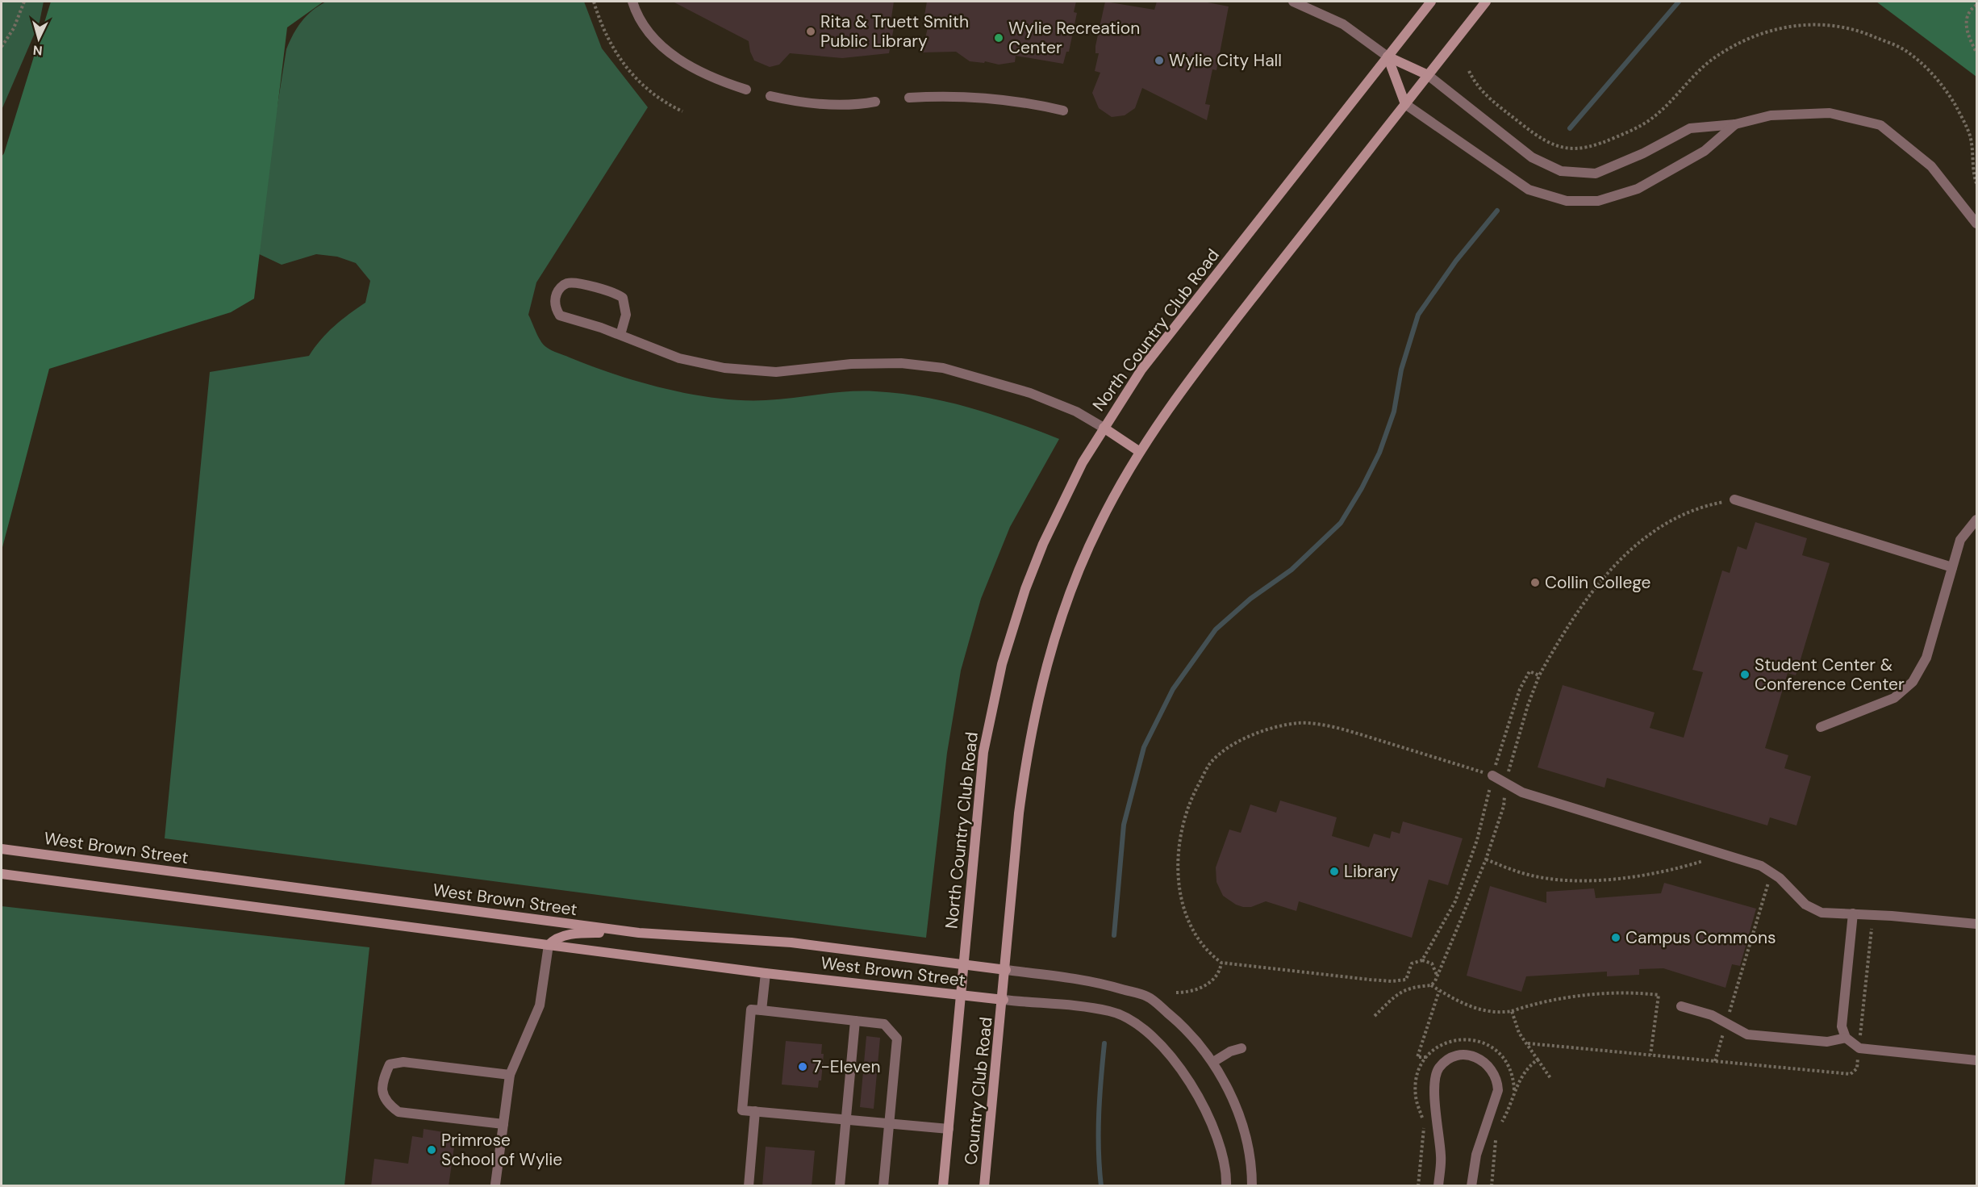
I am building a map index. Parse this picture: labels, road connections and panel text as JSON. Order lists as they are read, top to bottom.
{
  "streets": {
    "main road": ["North Country Club Road", "West Brown Street", "Country Club Road"]
  },
  "crossings": [
    ["North Country Club Road", "West Brown Street"],
    ["West Brown Street", "Country Club Road"]
  ],
  "places": [
    "Rita & Truett Smith Public Library",
    "Wylie Recreation Center",
    "Wylie City Hall",
    "Collin College",
    "Student Center & Conference Center",
    "Library",
    "Campus Commons",
    "7-Eleven",
    "Primrose School of Wylie"
  ],
  "north": "bottom"
}
